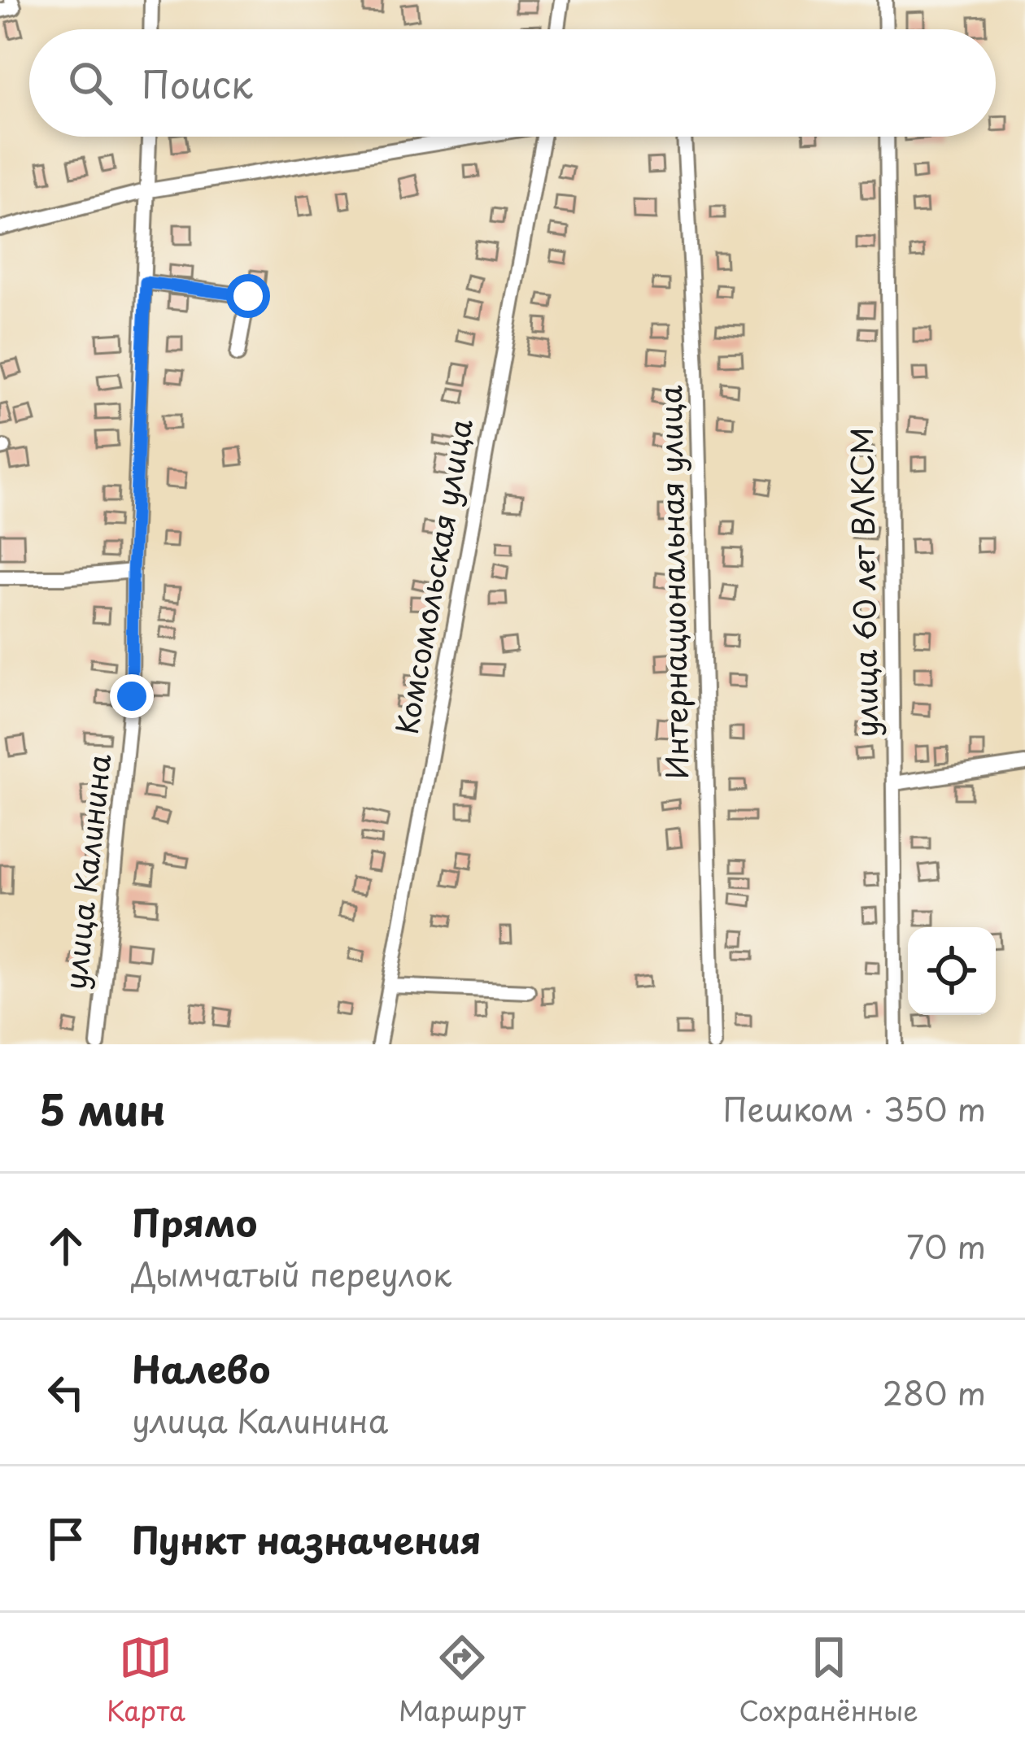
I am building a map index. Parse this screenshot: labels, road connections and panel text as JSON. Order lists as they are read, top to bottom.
{
  "streets": {
    "street": [
      "Комсомольская улица",
      "Интернациональная улица",
      "улица 60 лет ВЛКСМ",
      "улица Калинина"
    ]
  },
  "page": {
    "search": "Поиск",
    "heading": ["5 мин", "Пешком · 350 m"],
    "list": [
      ["Прямо", "Дымчатый переулок", "70 m"],
      ["Налево", "улица Калинина", "280 m"],
      "Пункт назначения"
    ],
    "nav": ["Карта", "Маршрут", "Сохранённые"]
  }
}
